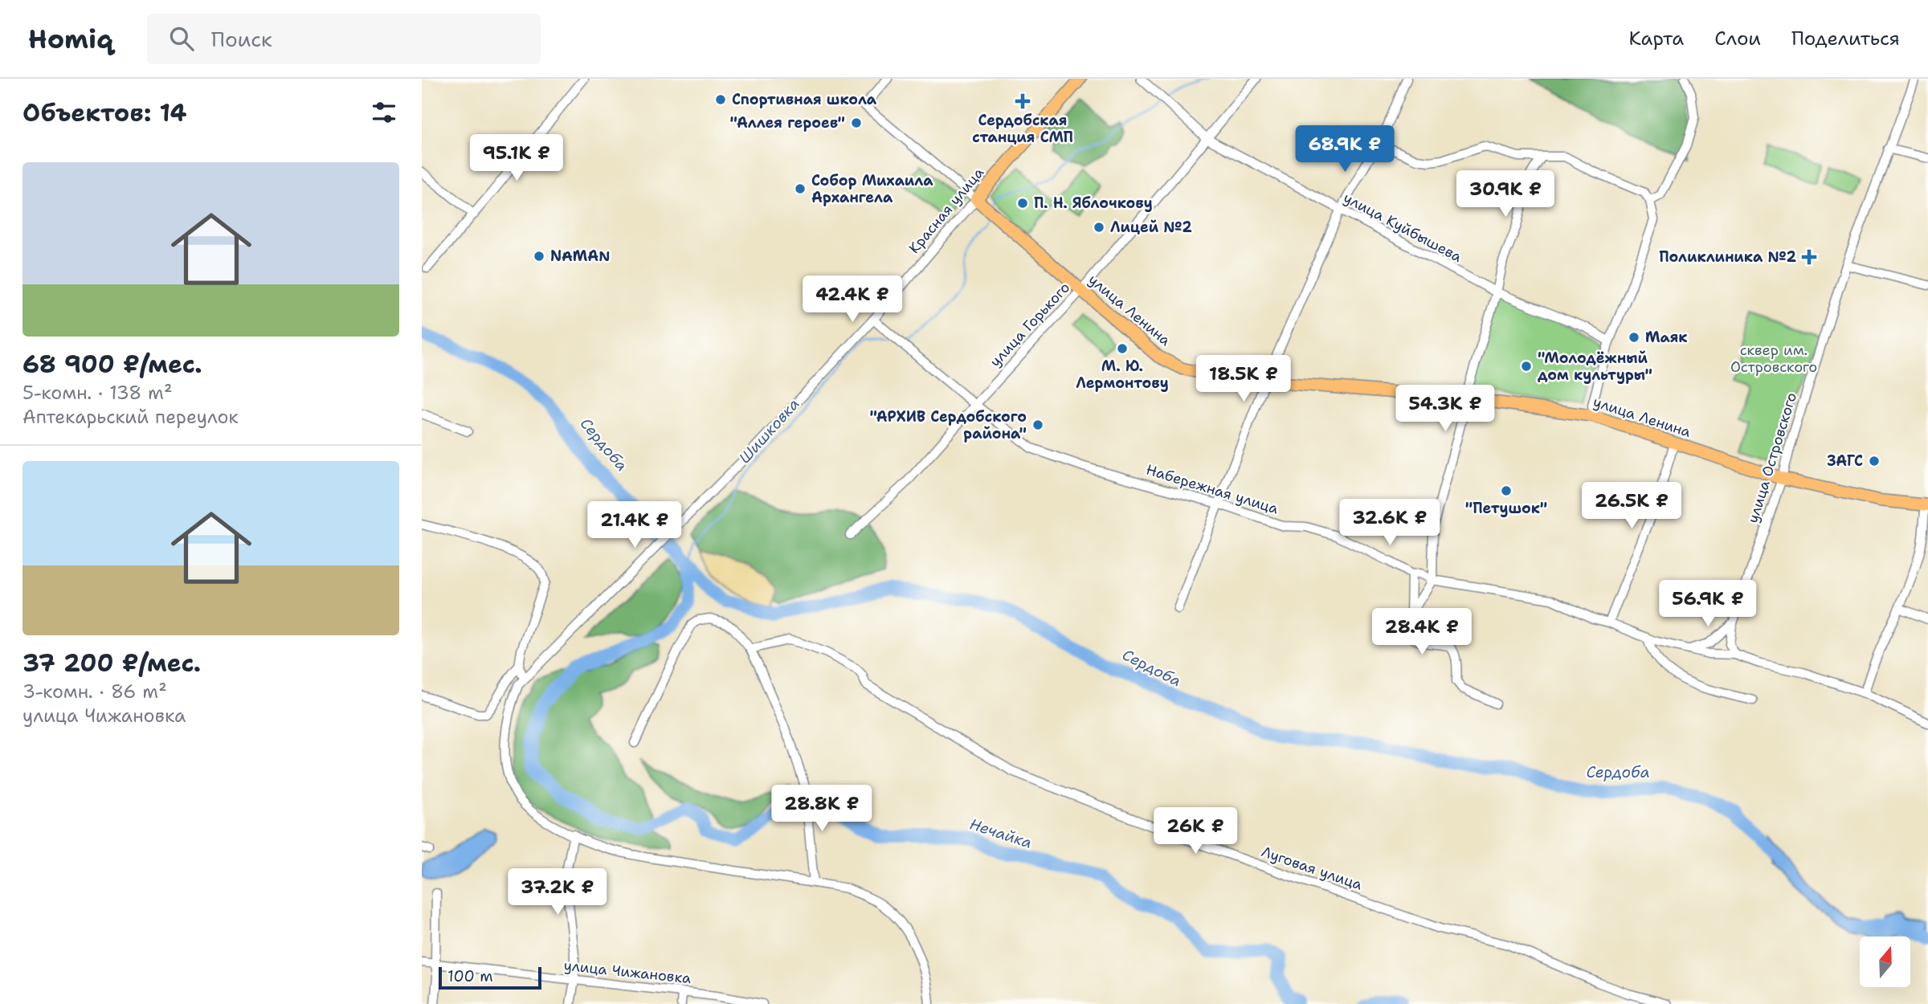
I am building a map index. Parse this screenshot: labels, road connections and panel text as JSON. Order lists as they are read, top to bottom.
{
  "streets": {
    "main road": ["Красная улица", "улица Ленина"],
    "street": [
      "улица Куйбышева",
      "улица Горького",
      "улица Островского",
      "Набережная улица",
      "Луговая улица",
      "улица Чижановка"
    ]
  },
  "crossings": [
    ["Красная улица", "улица Ленина"],
    ["Красная улица", "Набережная улица"],
    ["улица Куйбышева", "улица Горького"],
    ["улица Ленина", "улица Горького"],
    ["улица Ленина", "улица Островского"],
    ["улица Горького", "Набережная улица"],
    ["улица Островского", "Набережная улица"]
  ],
  "water": ["Шишковка", "Сердоба", "Нечайка"],
  "parks": ["сквер им. Островского"],
  "places": {
    "other": [
      "Спортивная школа",
      "\"Аллея героев\"",
      "Собор Михаила Архангела",
      "П. Н. Яблочкову",
      "Лицей №2",
      "NAMAN",
      "Maяк",
      "М. Ю. Лермонтову",
      "\"Молодёжный дом культуры\"",
      "\"АРХИВ Сердобского района\"",
      "ЗАГС",
      "\"Петушок\""
    ],
    "health": ["Сердобская станция СМП", "Поликлиника №2"]
  },
  "scale_bar": "100 m",
  "north": "top",
  "page": {
    "header": "Homiq",
    "search": "Поиск",
    "nav": ["Карта", "Слои", "Поделиться"],
    "heading": "Объектов: 14",
    "price": [
      "68.9K ₽",
      "95.1K ₽",
      "30.9K ₽",
      "42.4K ₽",
      "18.5K ₽",
      "54.3K ₽",
      "26.5K ₽",
      "32.6K ₽",
      "21.4K ₽",
      "56.9K ₽",
      "28.4K ₽",
      "28.8K ₽",
      "26K ₽",
      "37.2K ₽"
    ],
    "list": [
      {
        "name": "68 900 ₽/мес.",
        "note": "5-комн. · 138 m² · Аптекарьский переулок"
      },
      {
        "name": "37 200 ₽/мес.",
        "note": "3-комн. · 86 m² · улица Чижановка"
      }
    ],
    "scale": "100 m"
  }
}
